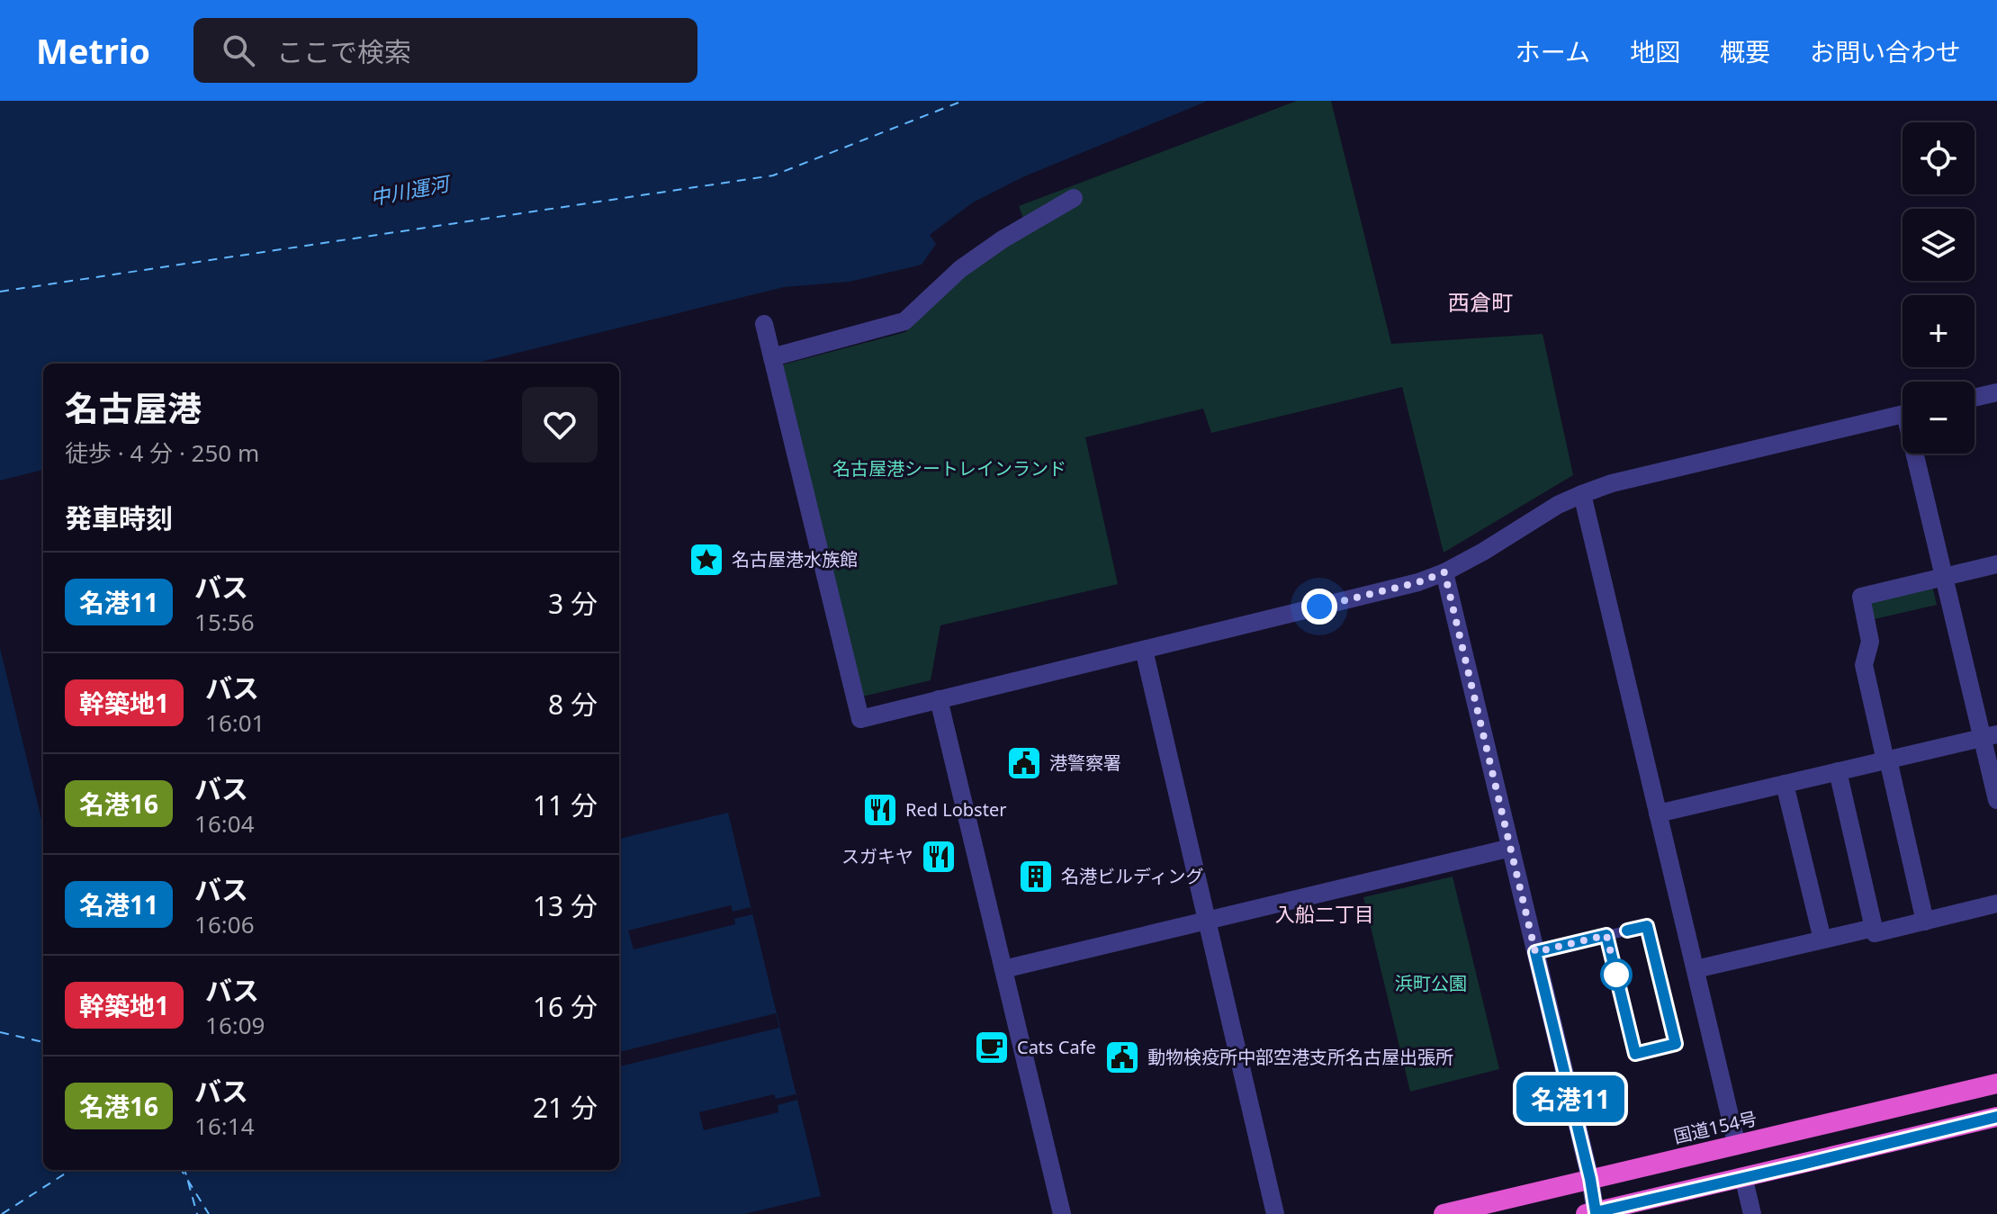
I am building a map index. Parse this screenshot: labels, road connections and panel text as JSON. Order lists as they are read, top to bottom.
{
  "streets": {
    "highway": ["国道154号"]
  },
  "districts": ["西倉町", "入船二丁目"],
  "water": ["中川運河"],
  "parks": ["名古屋港シートレインランド", "浜町公園"],
  "places": {
    "place": ["名古屋港水族館"],
    "public building": ["港警察署", "動物検疫所中部空港支所名古屋出張所"],
    "restaurant": ["Red Lobster", "スガキヤ"],
    "building": ["名港ビルディング"],
    "cafe": ["Cats Cafe"]
  },
  "lines": ["bus line 名港11"],
  "page": {
    "header": "Metrio",
    "search": "ここで検索",
    "nav": [
      "ホーム",
      "地図",
      "概要",
      "お問い合わせ"
    ],
    "on_map": "名港11",
    "map_buttons": ["+", "−"],
    "heading": [
      ["名古屋港", "徒歩 · 4 分 · 250 m"],
      "発車時刻"
    ],
    "list": [
      {
        "mark": "名港11",
        "name": "バス",
        "note": "15:56",
        "value": "3 分"
      },
      {
        "mark": "幹築地1",
        "name": "バス",
        "note": "16:01",
        "value": "8 分"
      },
      {
        "mark": "名港16",
        "name": "バス",
        "note": "16:04",
        "value": "11 分"
      },
      {
        "mark": "名港11",
        "name": "バス",
        "note": "16:06",
        "value": "13 分"
      },
      {
        "mark": "幹築地1",
        "name": "バス",
        "note": "16:09",
        "value": "16 分"
      },
      {
        "mark": "名港16",
        "name": "バス",
        "note": "16:14",
        "value": "21 分"
      }
    ]
  }
}
